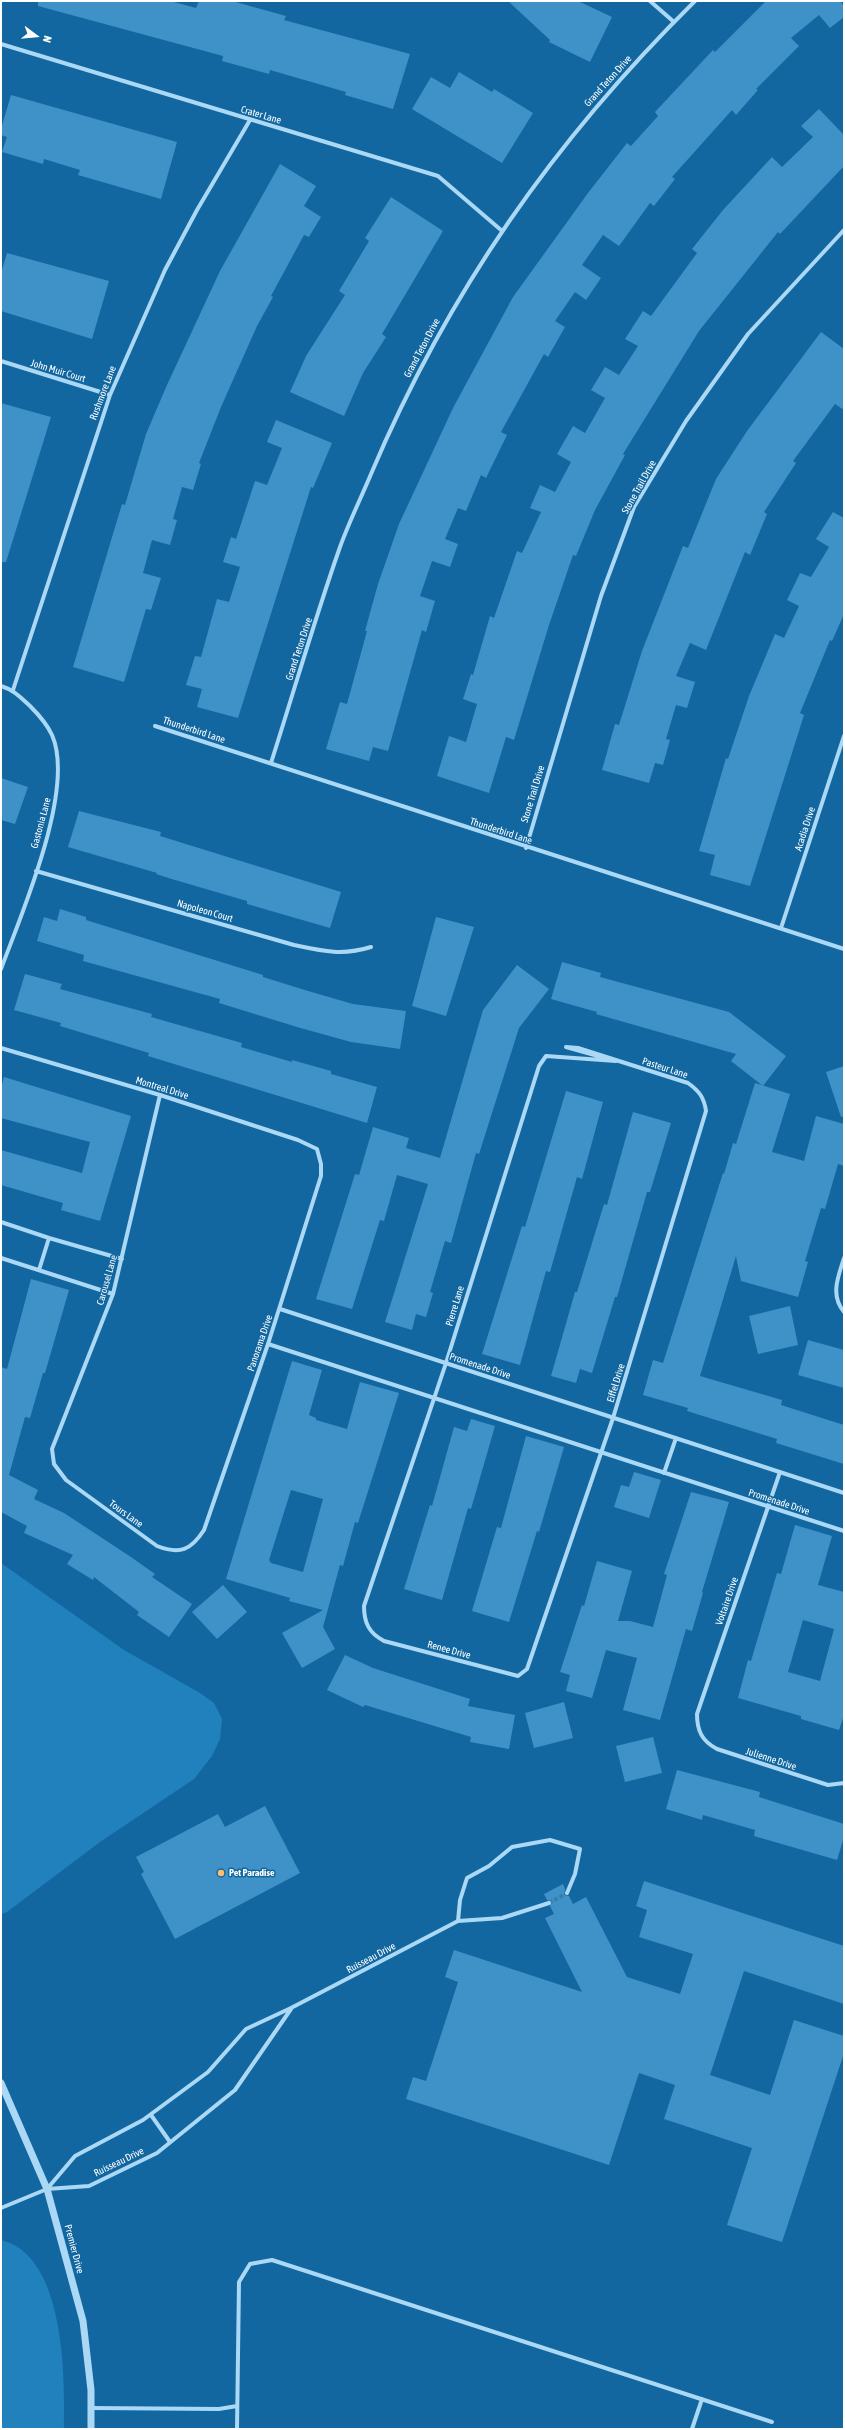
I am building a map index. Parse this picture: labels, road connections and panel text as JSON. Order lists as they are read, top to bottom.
{
  "streets": {
    "street": [
      "Grand Teton Drive",
      "Crater Lane",
      "John Muir Court",
      "Rushmore Lane",
      "Stone Trail Drive",
      "Thunderbird Lane",
      "Gastonia Lane",
      "Acadia Drive",
      "Napoleon Court",
      "Pasteur Lane",
      "Montreal Drive",
      "Carousel Lane",
      "Pierre Lane",
      "Panorama Drive",
      "Promenade Drive",
      "Eiffel Drive",
      "Tours Lane",
      "Voltaire Drive",
      "Renee Drive",
      "Julienne Drive",
      "Ruisseau Drive",
      "Premier Drive"
    ]
  },
  "crossings": [
    ["Grand Teton Drive", "Crater Lane"],
    ["Grand Teton Drive", "Thunderbird Lane"],
    ["Crater Lane", "Rushmore Lane"],
    ["John Muir Court", "Rushmore Lane"],
    ["Rushmore Lane", "Gastonia Lane"],
    ["Stone Trail Drive", "Thunderbird Lane"],
    ["Thunderbird Lane", "Acadia Drive"],
    ["Gastonia Lane", "Napoleon Court"],
    ["Pasteur Lane", "Pierre Lane"],
    ["Pasteur Lane", "Eiffel Drive"],
    ["Montreal Drive", "Carousel Lane"],
    ["Montreal Drive", "Panorama Drive"],
    ["Carousel Lane", "Tours Lane"],
    ["Pierre Lane", "Promenade Drive"],
    ["Pierre Lane", "Renee Drive"],
    ["Panorama Drive", "Promenade Drive"],
    ["Panorama Drive", "Tours Lane"],
    ["Promenade Drive", "Eiffel Drive"],
    ["Promenade Drive", "Voltaire Drive"],
    ["Eiffel Drive", "Renee Drive"],
    ["Voltaire Drive", "Julienne Drive"],
    ["Ruisseau Drive", "Premier Drive"]
  ],
  "places": ["Pet Paradise"],
  "north": "right"
}
